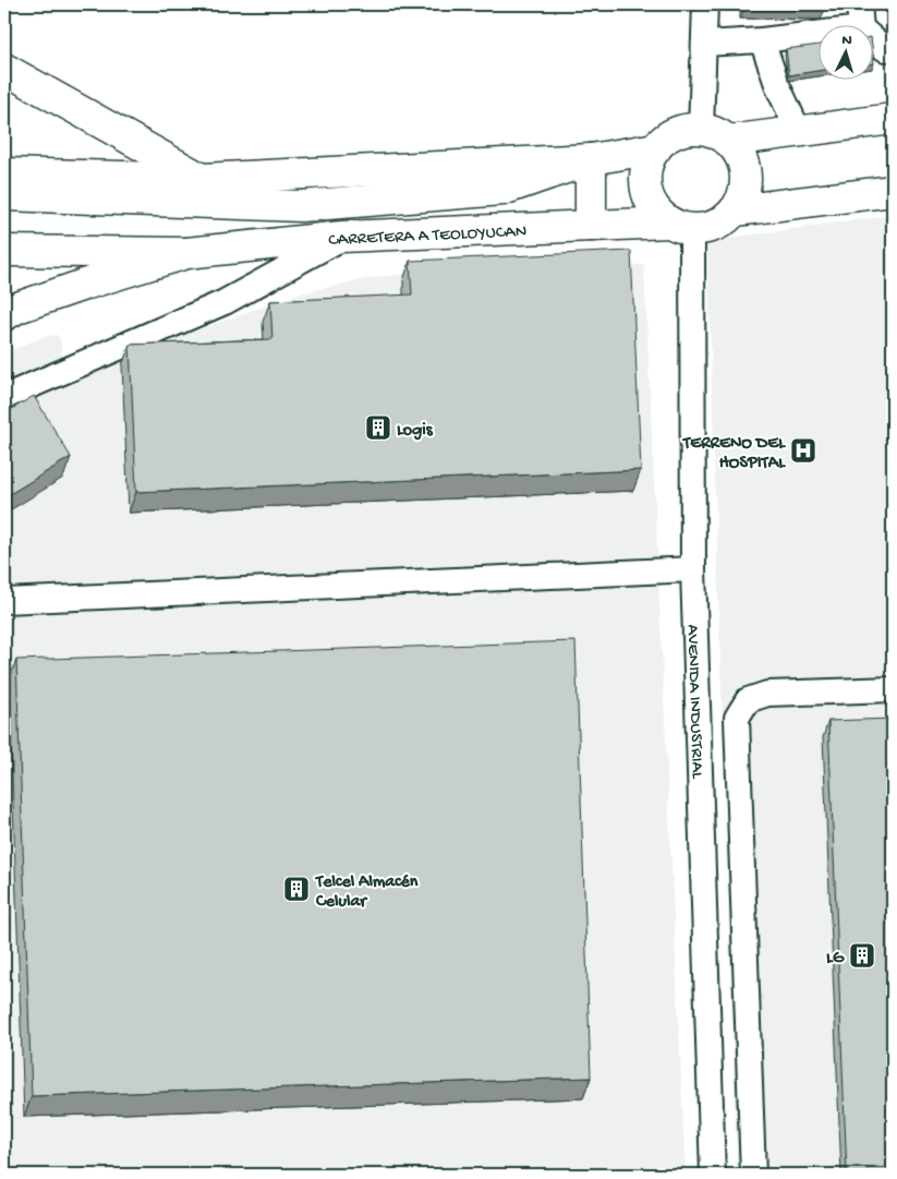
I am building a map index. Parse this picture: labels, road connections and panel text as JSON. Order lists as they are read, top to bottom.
{
  "streets": {
    "main road": ["CARRETERA A TEOLOYUCAN"],
    "street": ["AVENIDA INDUSTRIAL"]
  },
  "crossings": [
    ["CARRETERA A TEOLOYUCAN", "AVENIDA INDUSTRIAL"]
  ],
  "places": {
    "building": ["Logis", "Telcel Almacén Celular", "LG"],
    "hospital": ["TERRENO DEL HOSPITAL"]
  },
  "north": "top"
}
